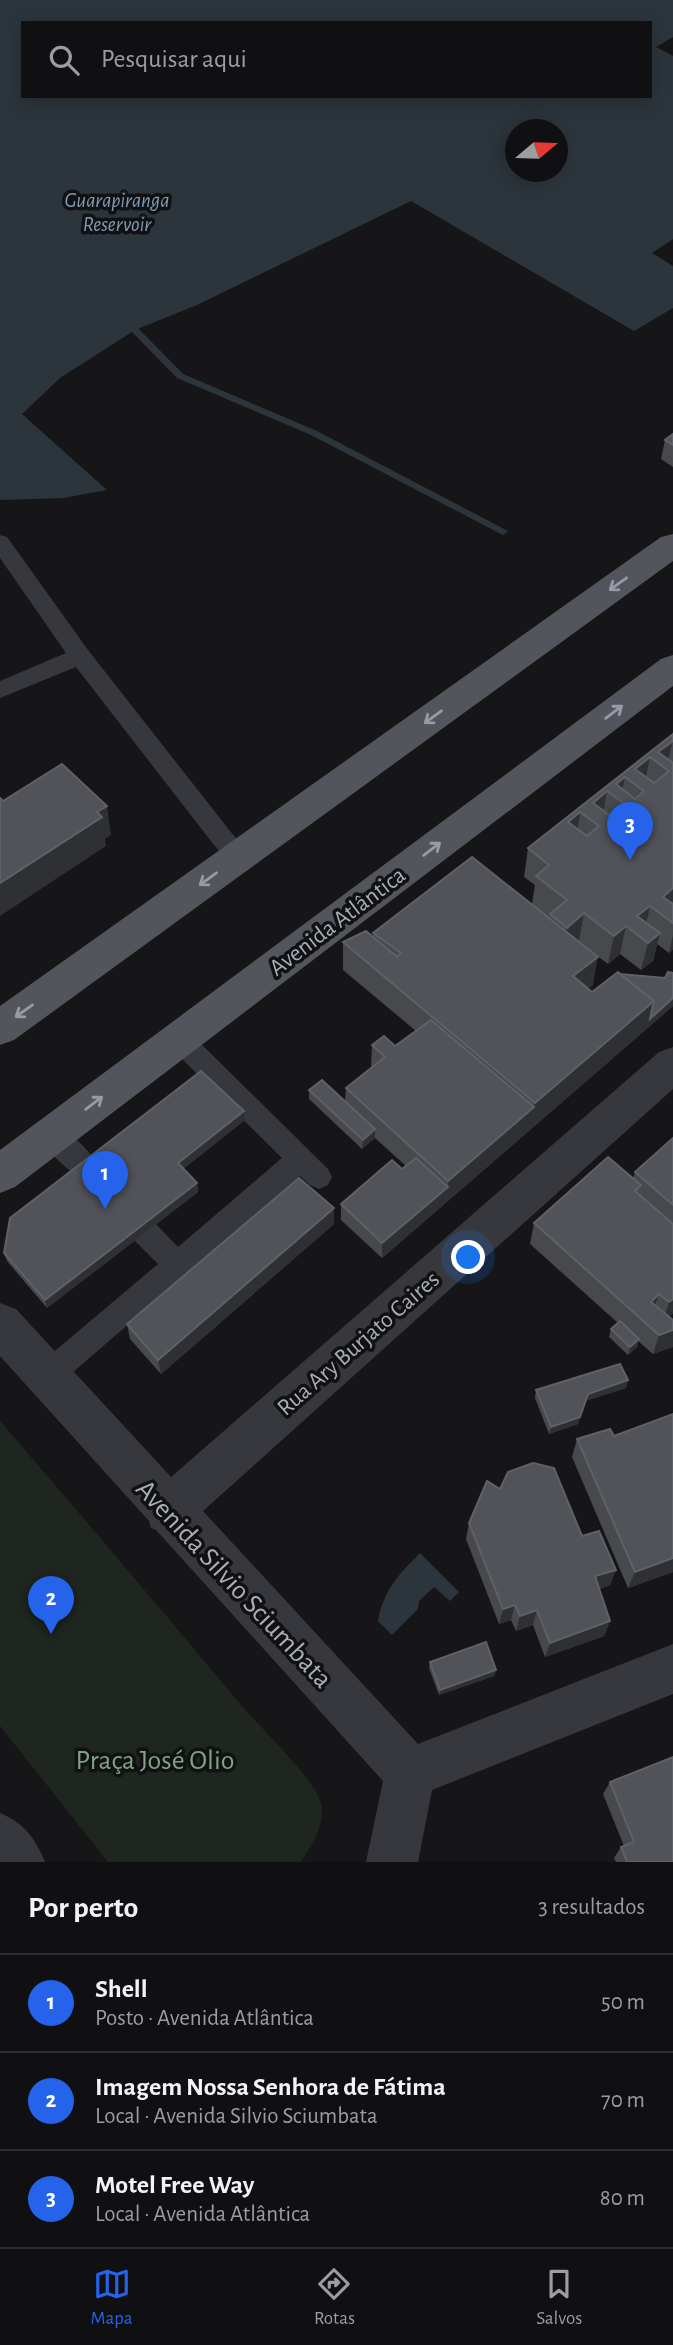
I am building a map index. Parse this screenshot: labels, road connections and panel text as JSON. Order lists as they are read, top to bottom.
{
  "streets": {
    "main road": ["Avenida Atlântica"],
    "street": ["Rua Ary Burjato Caires", "Avenida Silvio Sciumbata"]
  },
  "crossings": [
    ["Rua Ary Burjato Caires", "Avenida Silvio Sciumbata"]
  ],
  "water": ["Guarapiranga Reservoir"],
  "parks": ["Praça José Olio"],
  "north": "right",
  "page": {
    "search": "Pesquisar aqui",
    "pins": ["3", "1", "2"],
    "heading": ["Por perto", "3 resultados"],
    "list": [
      {
        "mark": "1",
        "name": "Shell",
        "note": "Posto · Avenida Atlântica",
        "value": "50 m"
      },
      {
        "mark": "2",
        "name": "Imagem Nossa Senhora de Fátima",
        "note": "Local · Avenida Silvio Sciumbata",
        "value": "70 m"
      },
      {
        "mark": "3",
        "name": "Motel Free Way",
        "note": "Local · Avenida Atlântica",
        "value": "80 m"
      }
    ],
    "nav": ["Mapa", "Rotas", "Salvos"]
  }
}
